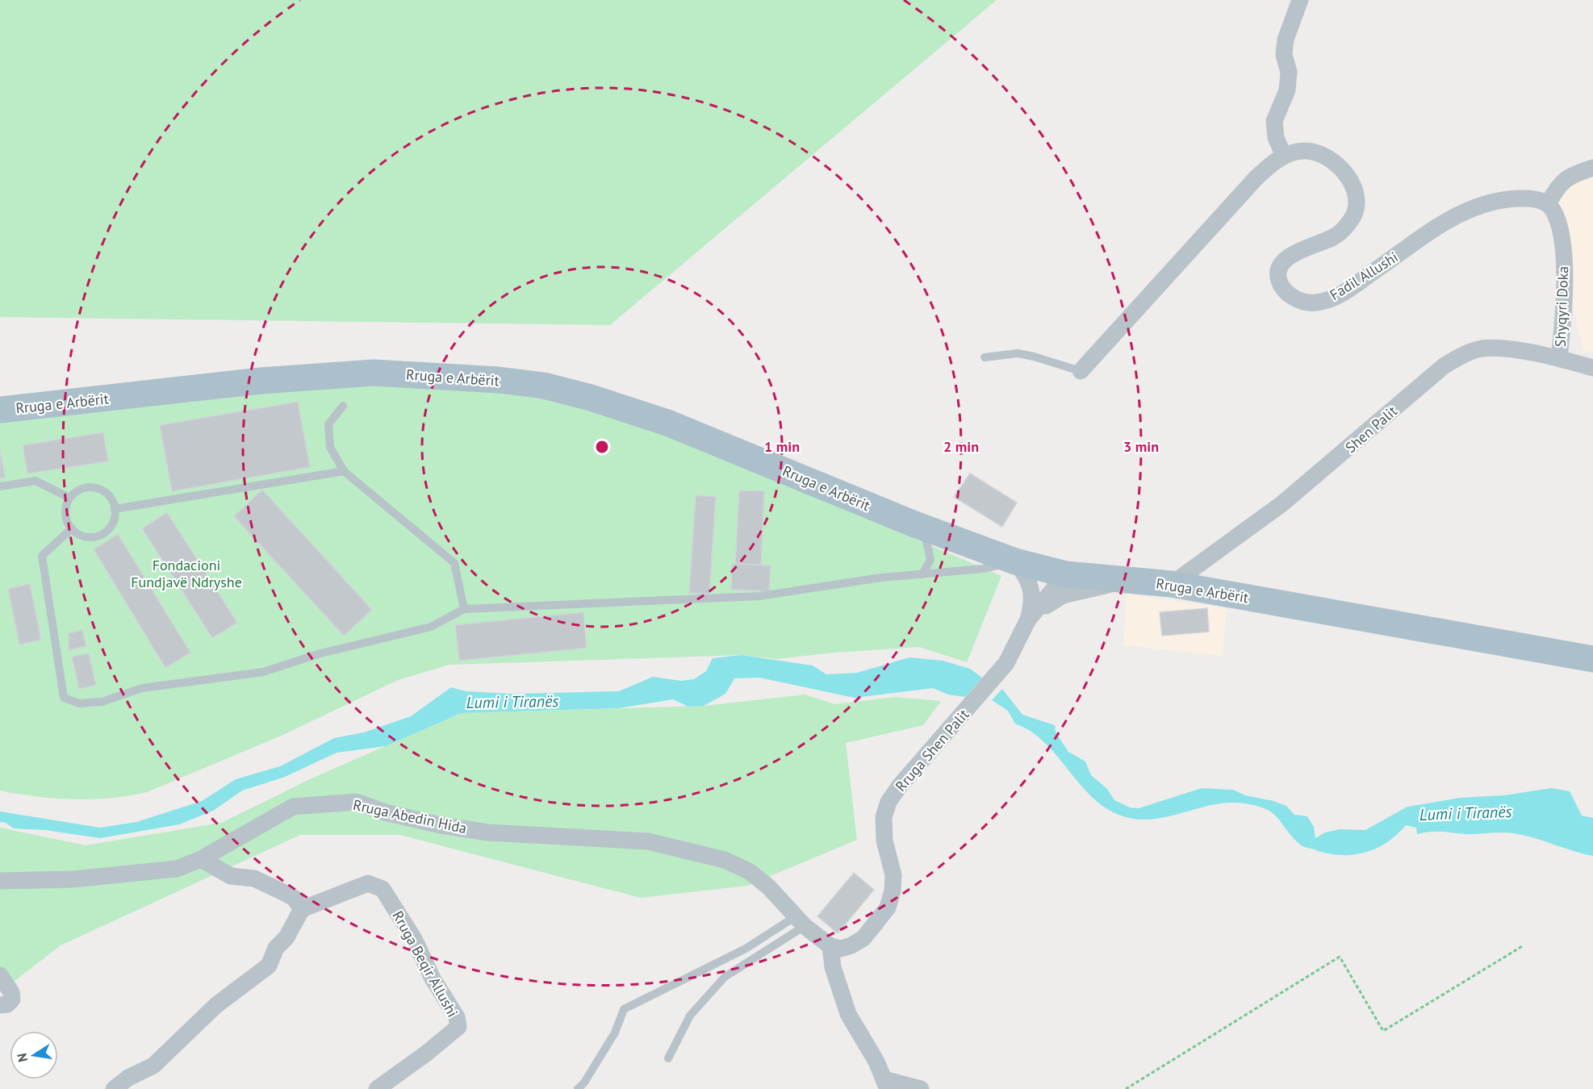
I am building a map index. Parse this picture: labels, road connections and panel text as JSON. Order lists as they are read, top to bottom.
{
  "streets": {
    "main road": ["Rruga e Arbërit"],
    "street": [
      "Fadil Allushi",
      "Shyqyri Doka",
      "Shen Palit",
      "Rruga Shen Palit",
      "Rruga Abedin Hida",
      "Rruga Beqir Allushi"
    ]
  },
  "crossings": [
    ["Fadil Allushi", "Shyqyri Doka"],
    ["Shyqyri Doka", "Shen Palit"],
    ["Rruga e Arbërit", "Shen Palit"],
    ["Rruga e Arbërit", "Rruga Shen Palit"],
    ["Rruga Shen Palit", "Rruga Abedin Hida"]
  ],
  "water": ["Lumi i Tiranës"],
  "parks": ["Fondacioni Fundjavë Ndryshe"],
  "north": "left",
  "rings": ["1 min", "2 min", "3 min"]
}
